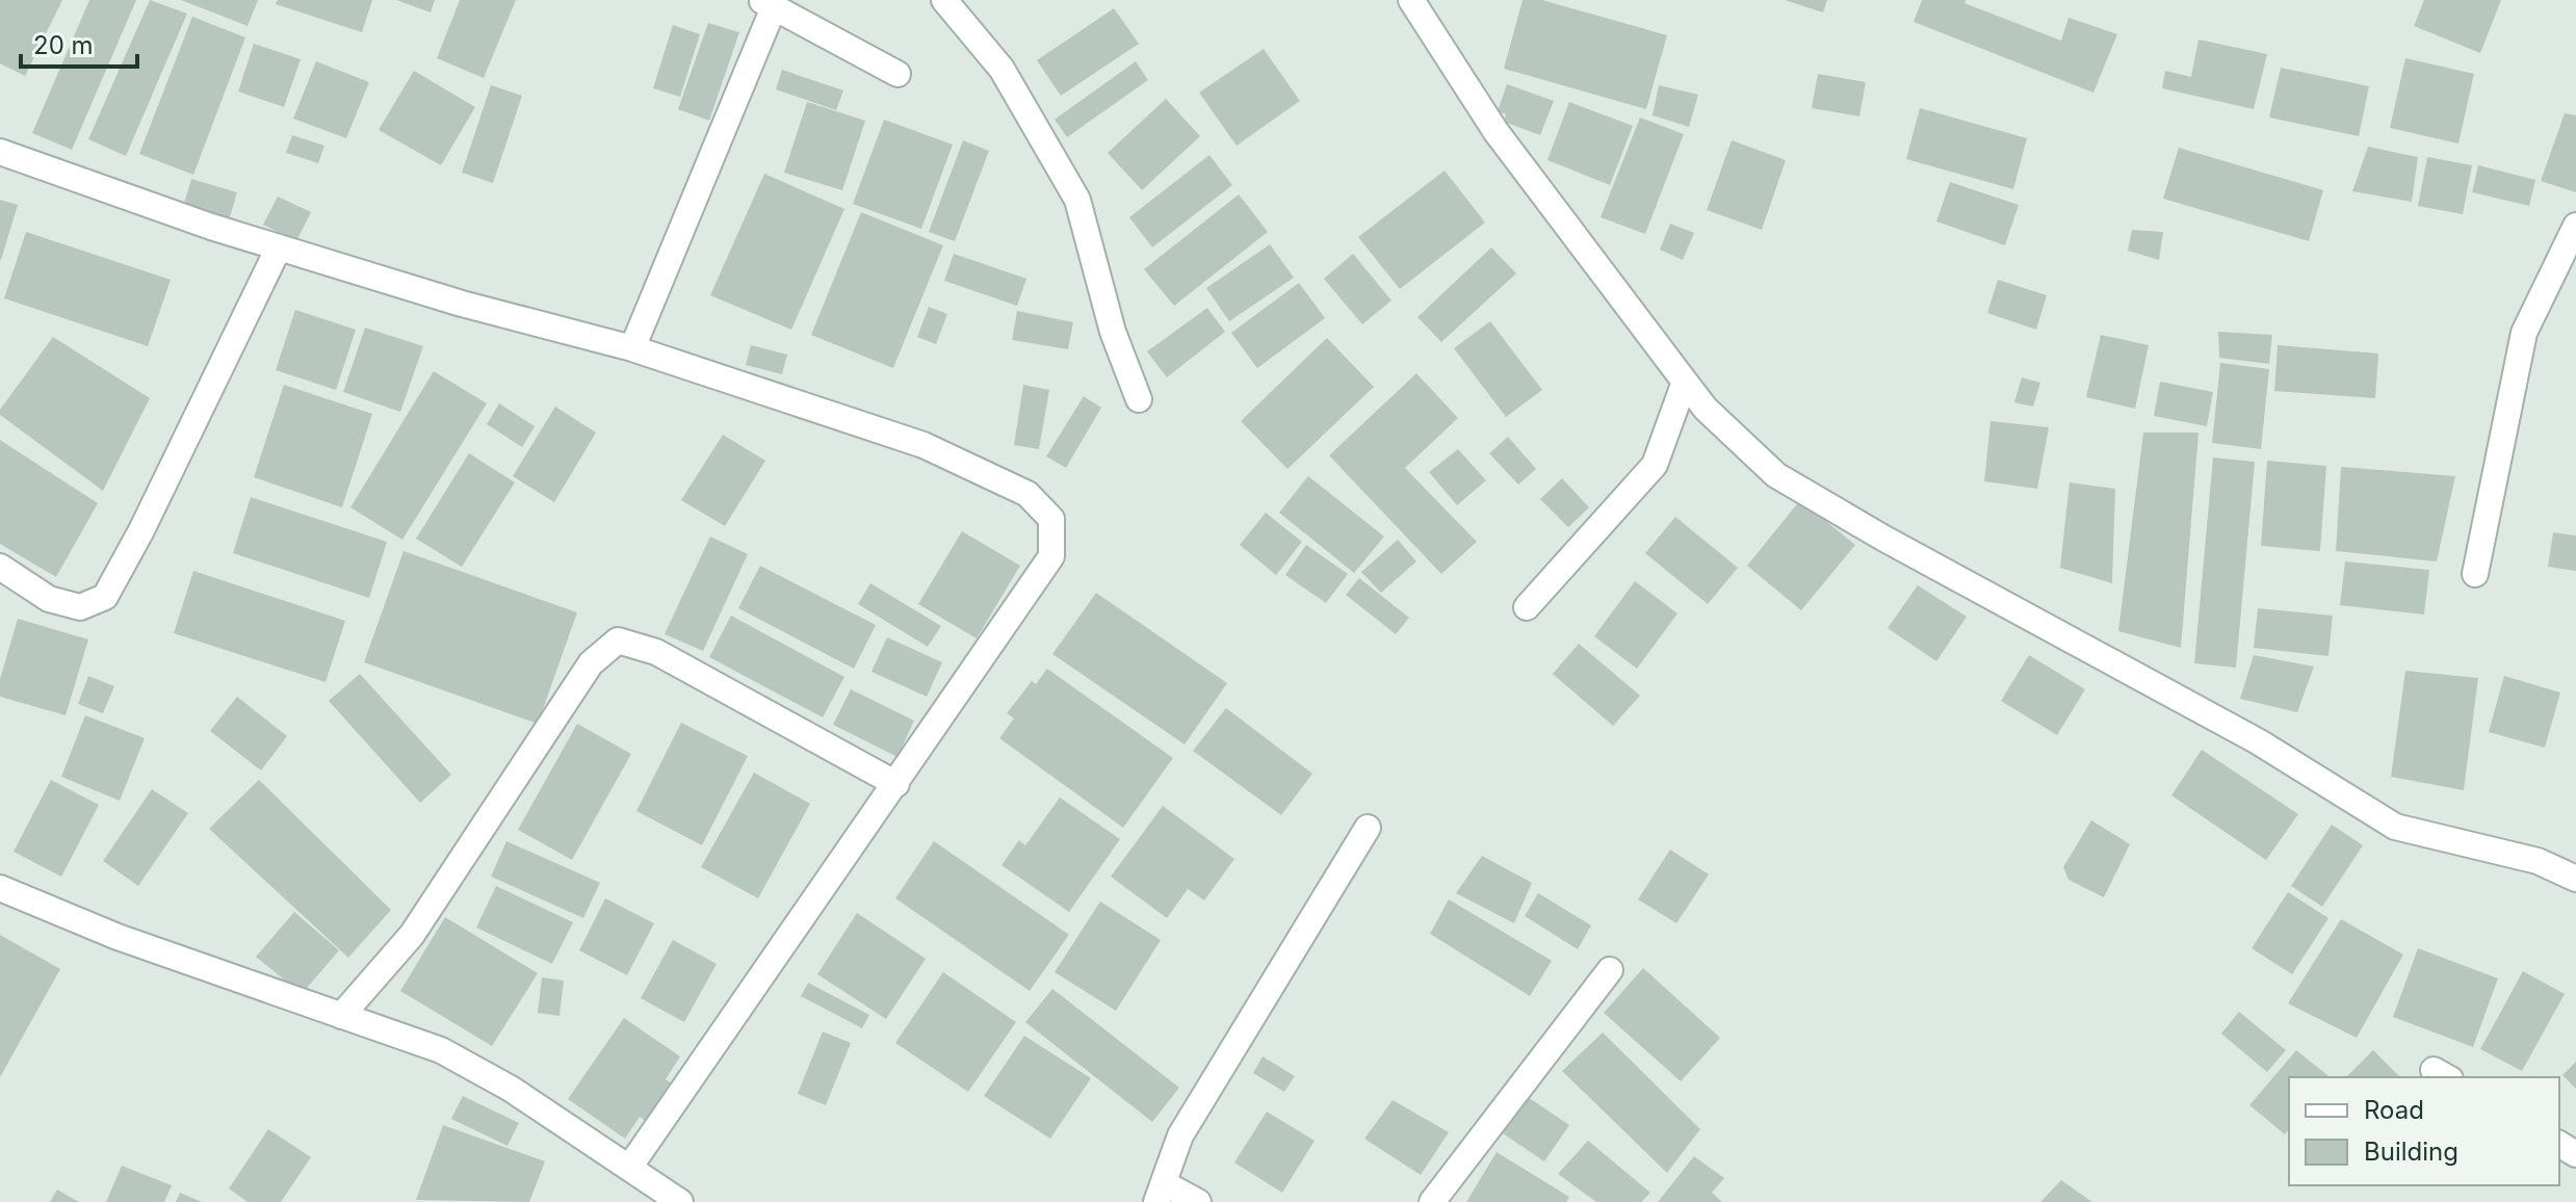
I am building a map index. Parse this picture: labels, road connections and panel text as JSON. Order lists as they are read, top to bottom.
{
  "legend": ["Road", "Building"],
  "scale_bar": "20 m"
}
